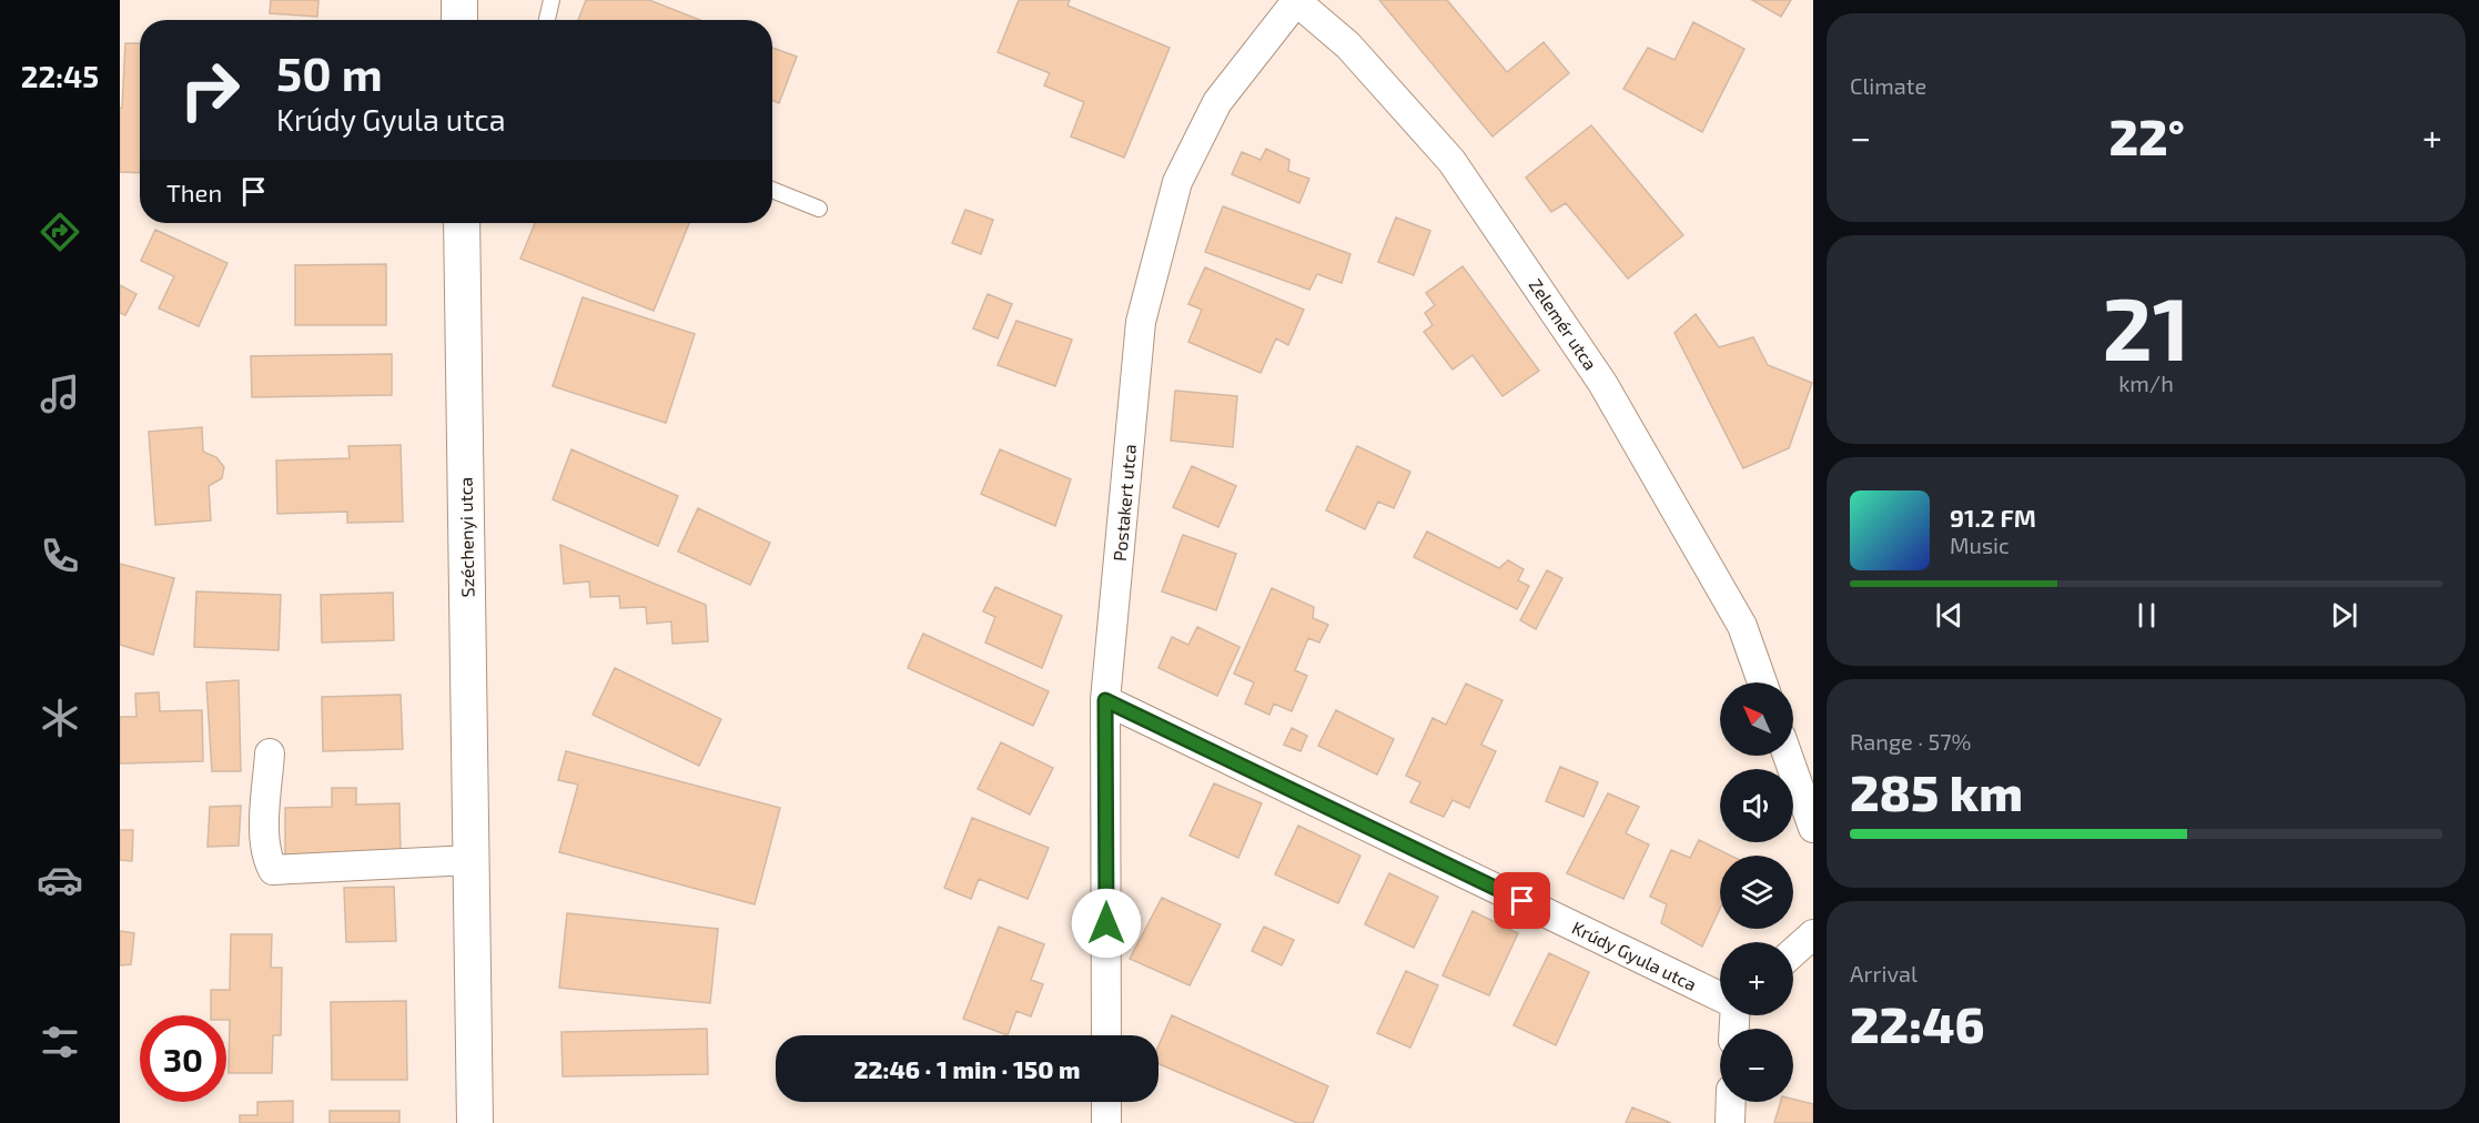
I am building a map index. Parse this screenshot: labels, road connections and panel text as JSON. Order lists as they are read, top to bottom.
{
  "streets": {
    "street": [
      "Zelemér utca",
      "Postakert utca",
      "Széchenyi utca",
      "Krúdy Gyula utca"
    ]
  },
  "crossings": [
    ["Zelemér utca", "Postakert utca"],
    ["Postakert utca", "Krúdy Gyula utca"]
  ],
  "north": "top left",
  "page": {
    "tabs": "22:45",
    "tile": [
      "Climate",
      ["21", "km/h"],
      ["Range · 57%", "285 km"],
      ["Arrival", "22:46"]
    ],
    "turn": ["50 m", "Krúdy Gyula utca"],
    "heat": ["−", "22°", "+"],
    "then": "Then",
    "song": ["91.2 FM", "Music"],
    "map_buttons": ["+", "−"],
    "limit": "30",
    "trip": "22:46 · 1 min · 150 m"
  }
}
